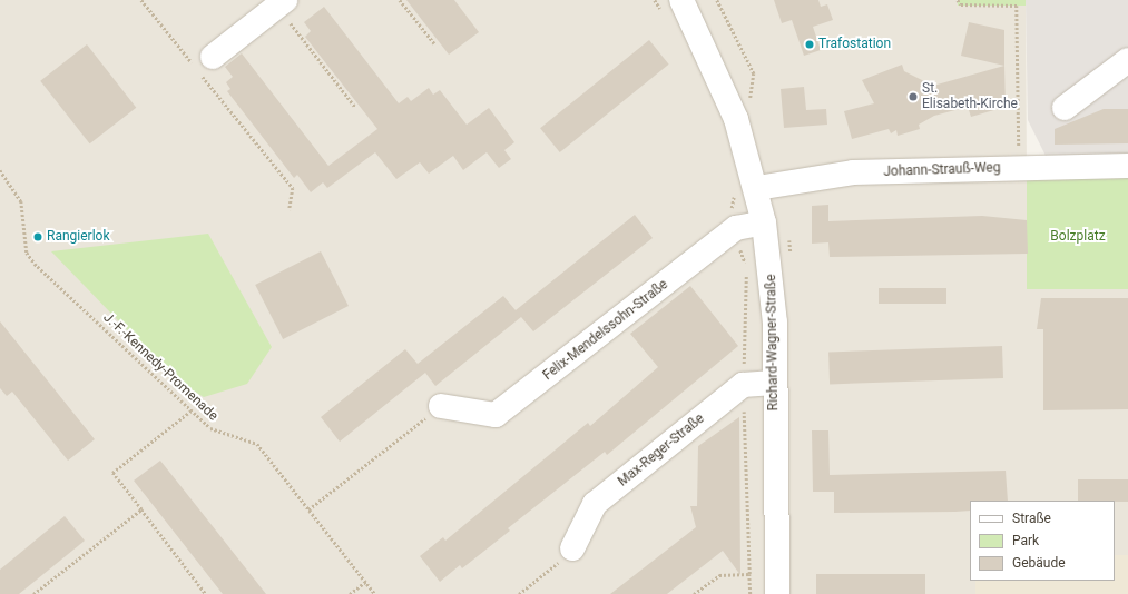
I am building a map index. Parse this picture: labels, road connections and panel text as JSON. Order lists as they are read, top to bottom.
{
  "streets": {
    "street": [
      "Johann-Strauß-Weg",
      "Felix-Mendelssohn-Straße",
      "Richard-Wagner-Straße",
      "Max-Reger-Straße"
    ],
    "path": ["J.-F.-Kennedy-Promenade"]
  },
  "crossings": [
    ["Johann-Strauß-Weg", "Richard-Wagner-Straße"],
    ["Felix-Mendelssohn-Straße", "Richard-Wagner-Straße"]
  ],
  "parks": ["Bolzplatz"],
  "places": ["Trafostation", "St. Elisabeth-Kirche", "Rangierlok"],
  "legend": ["Straße", "Park", "Gebäude"]
}
